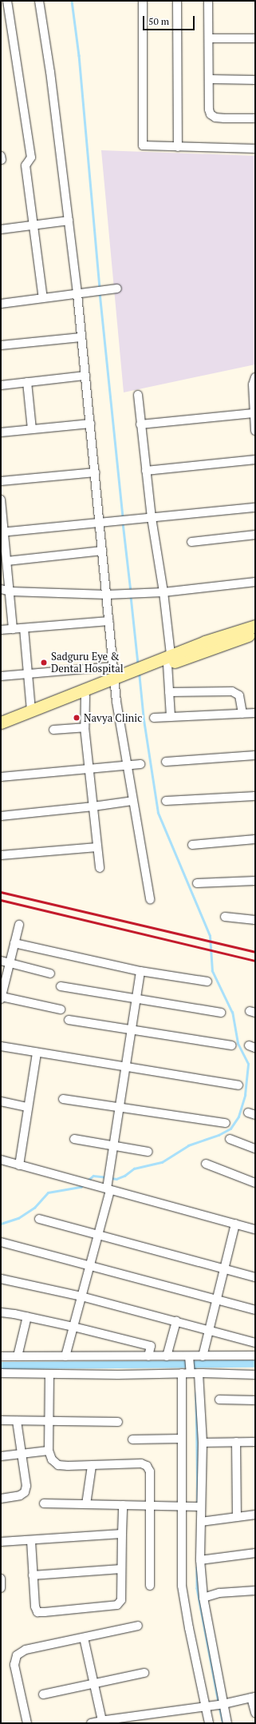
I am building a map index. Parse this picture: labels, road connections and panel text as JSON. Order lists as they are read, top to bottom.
{
  "places": ["Sadguru Eye & Dental Hospital", "Navya Clinic"],
  "scale_bar": "50 m"
}
